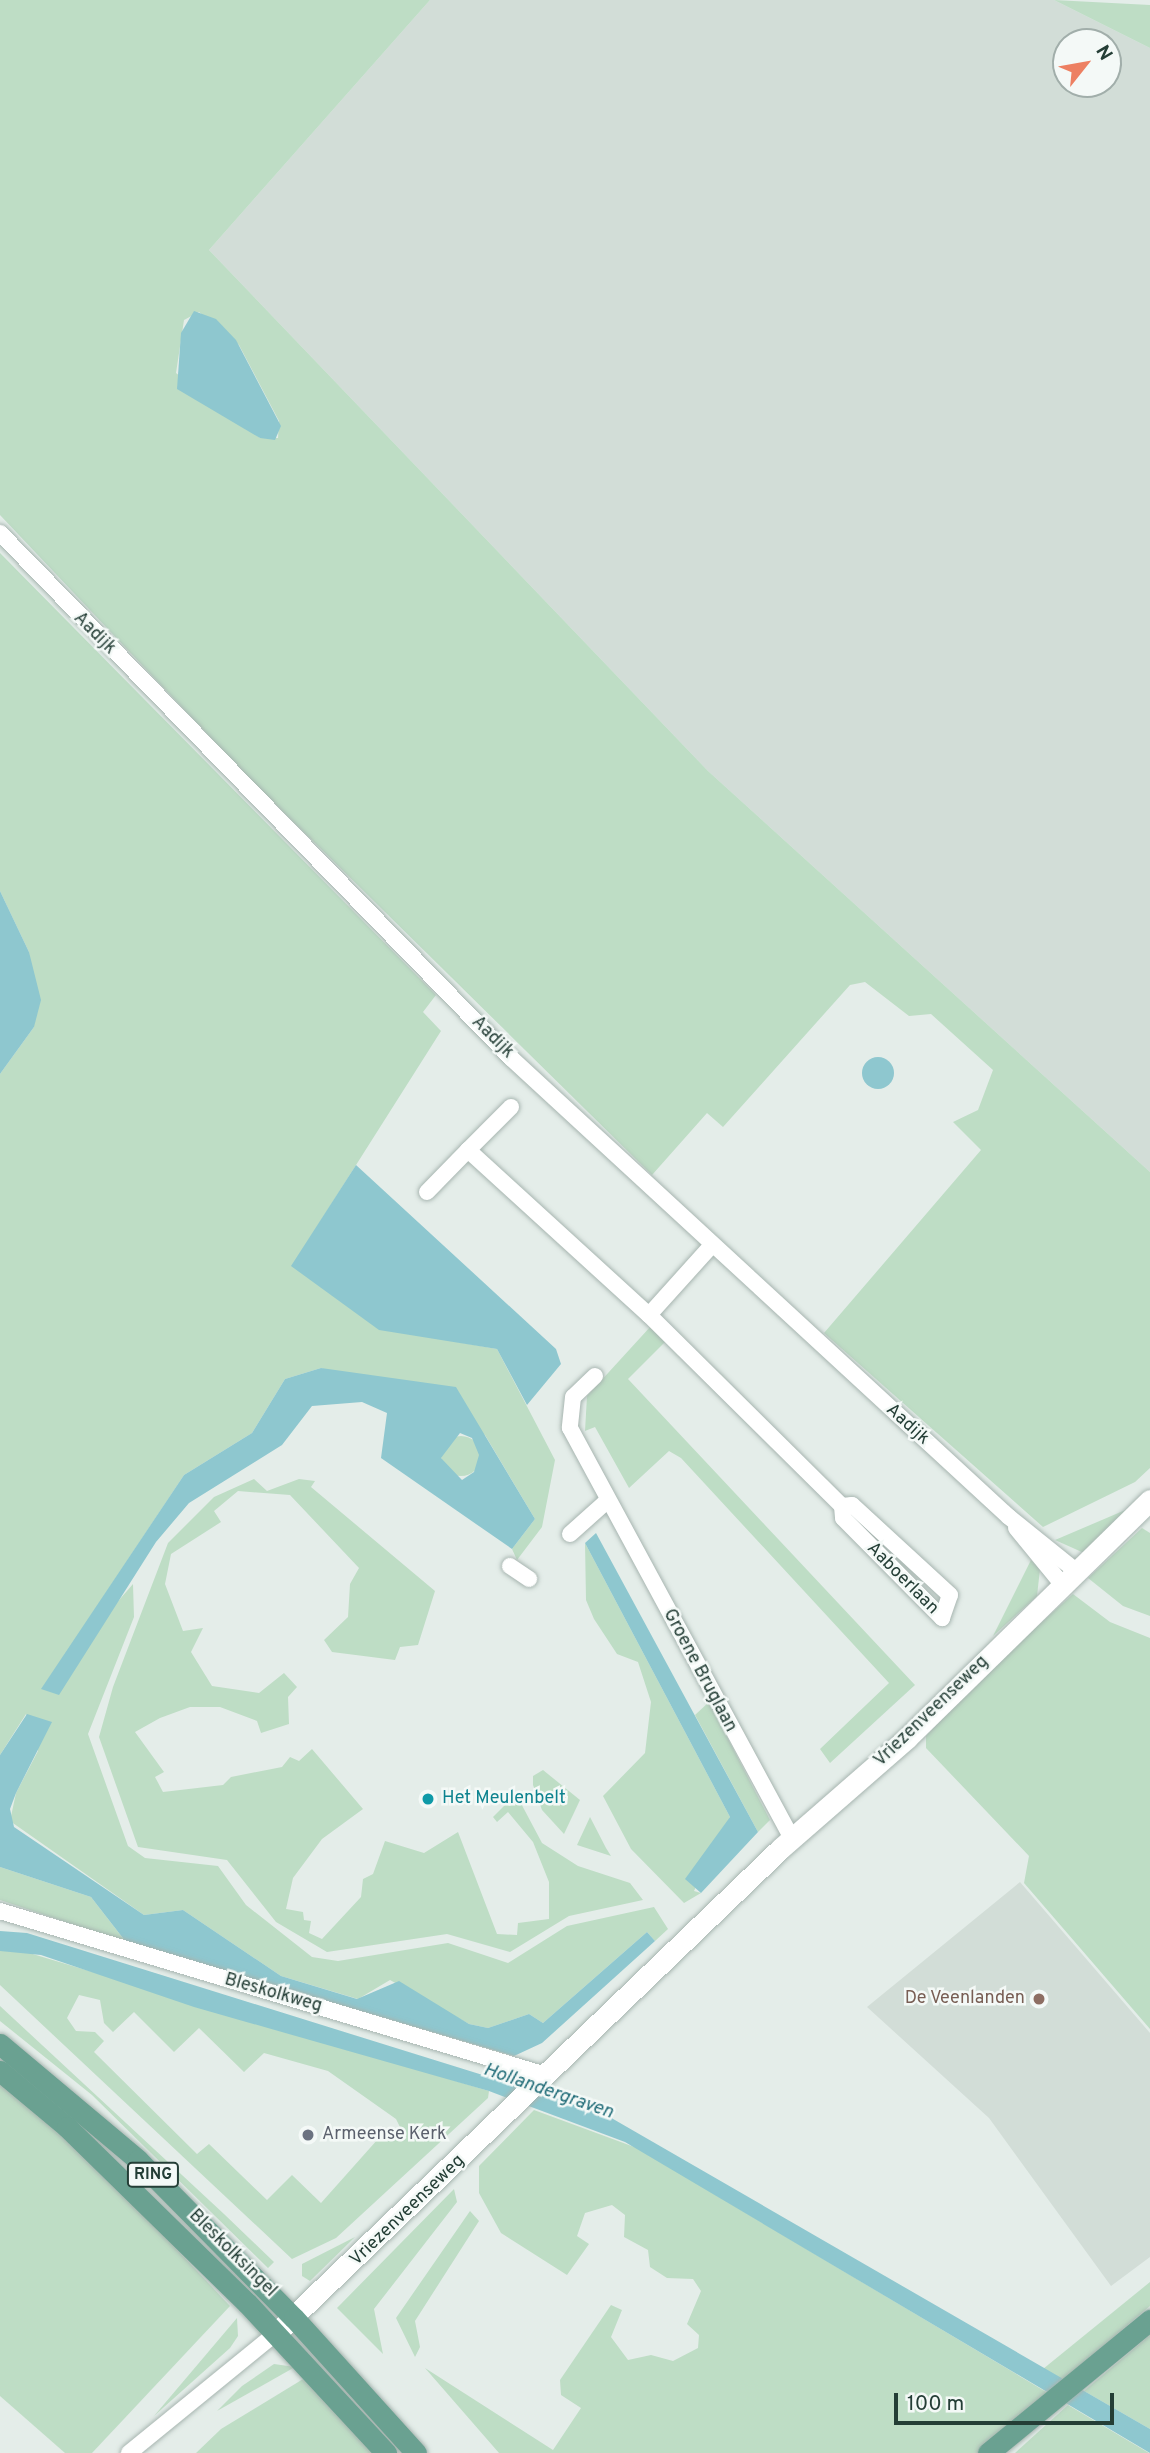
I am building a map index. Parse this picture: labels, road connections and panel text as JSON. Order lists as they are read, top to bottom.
{
  "streets": {
    "main road": ["RING", "Bleskolksingel"],
    "street": [
      "Aadijk",
      "Aaboerlaan",
      "Groene Bruglaan",
      "Vriezenveenseweg",
      "Bleskolkweg"
    ]
  },
  "crossings": [
    ["Aadijk", "Vriezenveenseweg"],
    ["Groene Bruglaan", "Vriezenveenseweg"],
    ["Vriezenveenseweg", "Bleskolkweg"],
    ["Vriezenveenseweg", "Bleskolksingel"]
  ],
  "water": ["Hollandergraven"],
  "places": ["Het Meulenbelt", "De Veenlanden", "Armeense Kerk"],
  "scale_bar": "100 m",
  "north": "top right"
}
